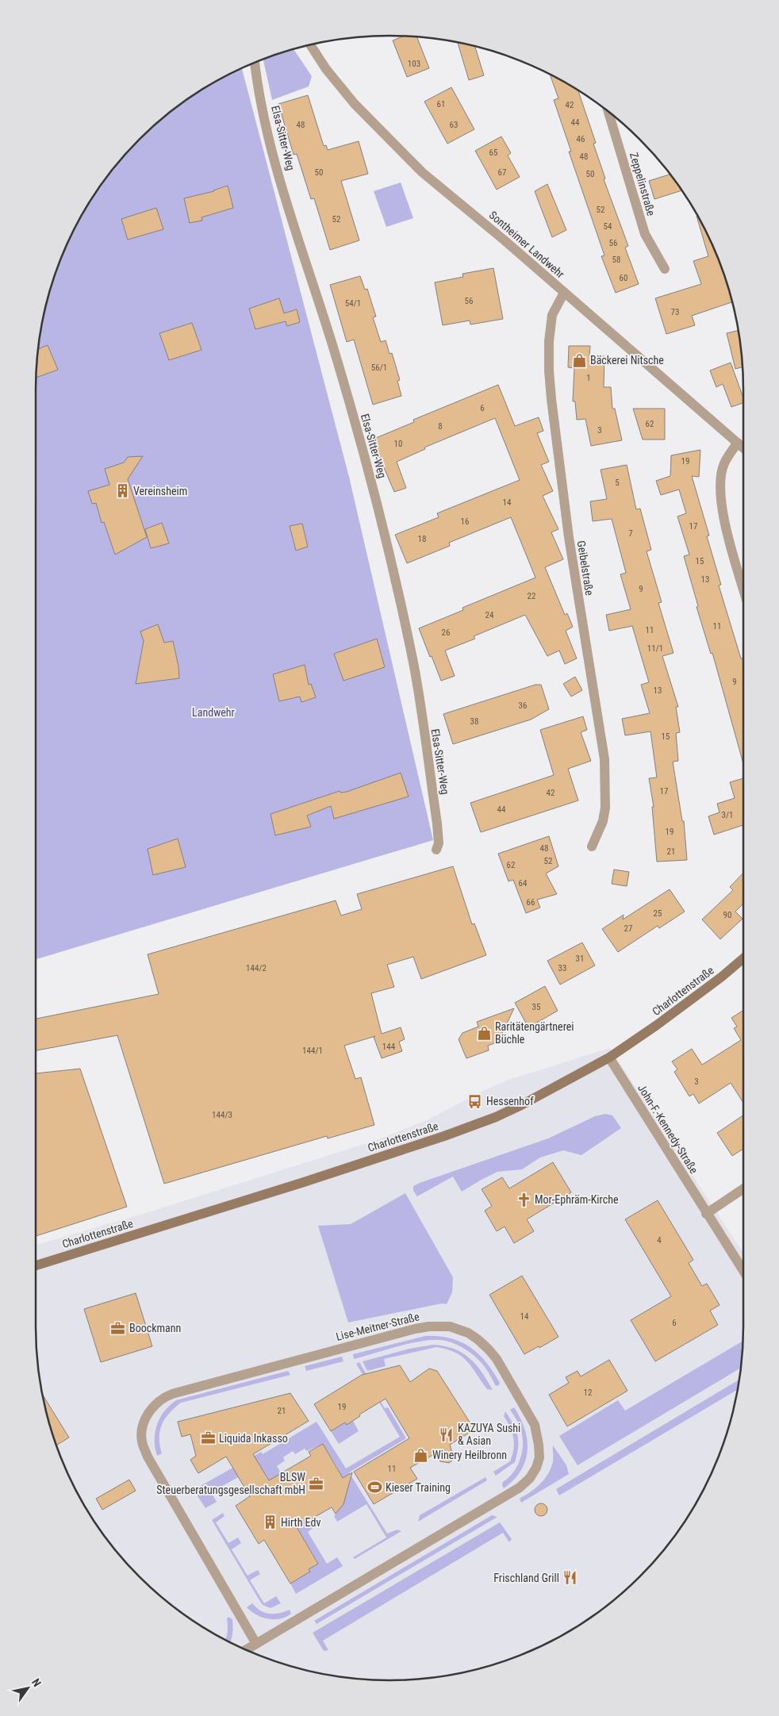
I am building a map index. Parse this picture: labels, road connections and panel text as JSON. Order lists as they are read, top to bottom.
{
  "streets": {
    "main road": ["Charlottenstraße"],
    "street": [
      "Elsa-Sitter-Weg",
      "Zeppelinstraße",
      "Sontheimer Landwehr",
      "Geibelstraße",
      "John-F.-Kennedy-Straße",
      "Lise-Meitner-Straße"
    ]
  },
  "crossings": [
    ["Sontheimer Landwehr", "Geibelstraße"],
    ["Charlottenstraße", "John-F.-Kennedy-Straße"]
  ],
  "parks": ["Landwehr"],
  "places": {
    "shop": ["Bäckerei Nitsche", "Raritätengärtnerei Büchle", "Winery Heilbronn"],
    "building": ["Vereinsheim", "Hirth Edv"],
    "bus stop": ["Hessenhof"],
    "church": ["Mor-Ephräm-Kirche"],
    "office": ["Boockmann", "Liquida Inkasso", "BLSW Steuerberatungsgesellschaft mbH"],
    "restaurant": ["KAZUYA Sushi & Asian", "Frischland Grill"],
    "sports": ["Kieser Training"]
  },
  "house_numbers": [
    "103",
    "61",
    "42",
    "44",
    "48",
    "63",
    "46",
    "65",
    "48",
    "50",
    "67",
    "50",
    "52",
    "52",
    "54",
    "56",
    "58",
    "60",
    "56",
    "54/1",
    "73",
    "56/1",
    "1",
    "6",
    "62",
    "8",
    "3",
    "10",
    "19",
    "5",
    "14",
    "16",
    "17",
    "7",
    "18",
    "15",
    "13",
    "9",
    "22",
    "24",
    "11",
    "11",
    "26",
    "11/1",
    "9",
    "13",
    "36",
    "38",
    "15",
    "17",
    "42",
    "44",
    "3/1",
    "19",
    "48",
    "21",
    "52",
    "62",
    "64",
    "66",
    "25",
    "90",
    "27",
    "31",
    "144/2",
    "33",
    "35",
    "144",
    "144/1",
    "3",
    "144/3",
    "4",
    "14",
    "6",
    "12",
    "19",
    "21",
    "11"
  ],
  "north": "top right"
}
